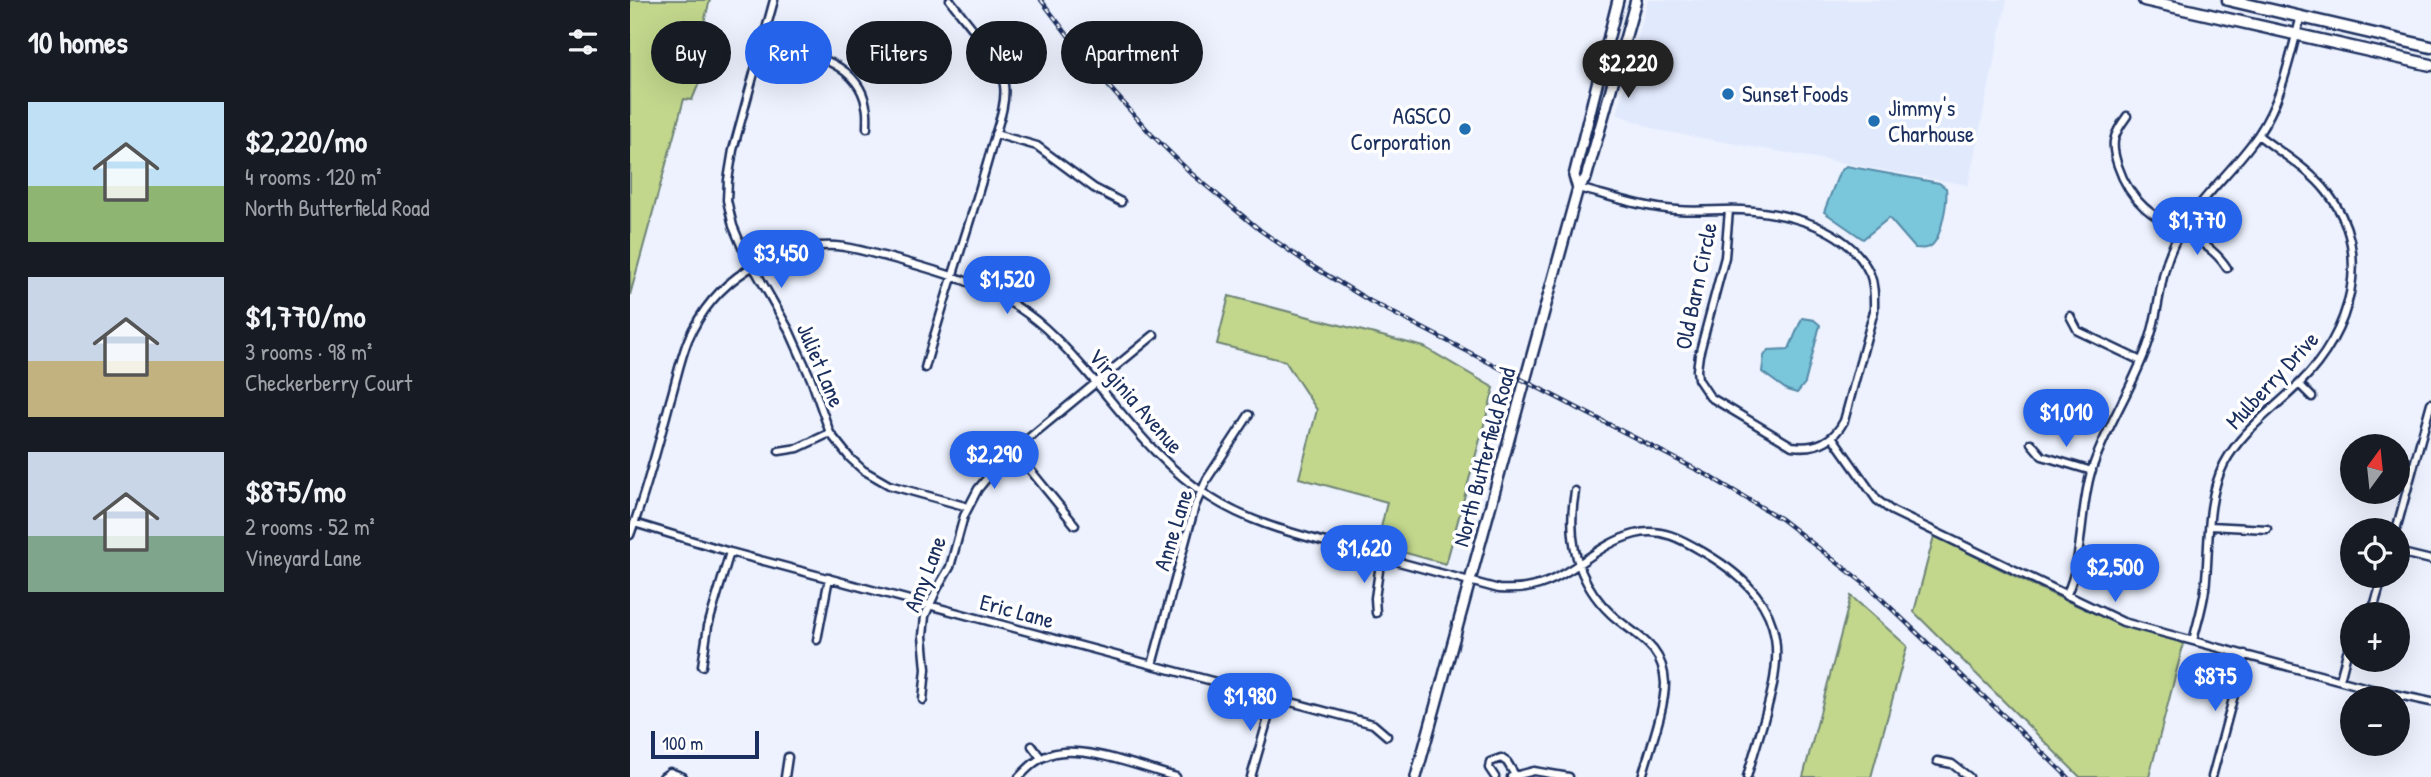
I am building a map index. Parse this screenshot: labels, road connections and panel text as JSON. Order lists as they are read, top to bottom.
{
  "streets": {
    "main road": ["North Butterfield Road"],
    "street": [
      "Old Barn Circle",
      "Juliet Lane",
      "Mulberry Drive",
      "Virginia Avenue",
      "Anne Lane",
      "Amy Lane",
      "Eric Lane"
    ]
  },
  "crossings": [
    ["Old Barn Circle", "North Butterfield Road"],
    ["Juliet Lane", "Virginia Avenue"],
    ["Juliet Lane", "Amy Lane"],
    ["Virginia Avenue", "North Butterfield Road"],
    ["Virginia Avenue", "Anne Lane"],
    ["Virginia Avenue", "Amy Lane"],
    ["Virginia Avenue", "Eric Lane"],
    ["Anne Lane", "Eric Lane"],
    ["Amy Lane", "Eric Lane"]
  ],
  "places": ["Sunset Foods", "Jimmy's Charhouse", "AGSCO Corporation"],
  "scale_bar": "100 m",
  "north": "top",
  "page": {
    "heading": "10 homes",
    "chip": [
      "Buy",
      "Rent",
      "Filters",
      "New",
      "Apartment"
    ],
    "price": [
      "$2,220",
      "$1,770",
      "$3,450",
      "$1,520",
      "$1,010",
      "$2,290",
      "$1,620",
      "$2,500",
      "$875",
      "$1,980"
    ],
    "list": [
      {
        "name": "$2,220/mo",
        "note": "4 rooms · 120 m² · North Butterfield Road"
      },
      {
        "name": "$1,770/mo",
        "note": "3 rooms · 98 m² · Checkerberry Court"
      },
      {
        "name": "$875/mo",
        "note": "2 rooms · 52 m² · Vineyard Lane"
      }
    ],
    "map_buttons": ["+", "−"],
    "scale": "100 m"
  }
}
